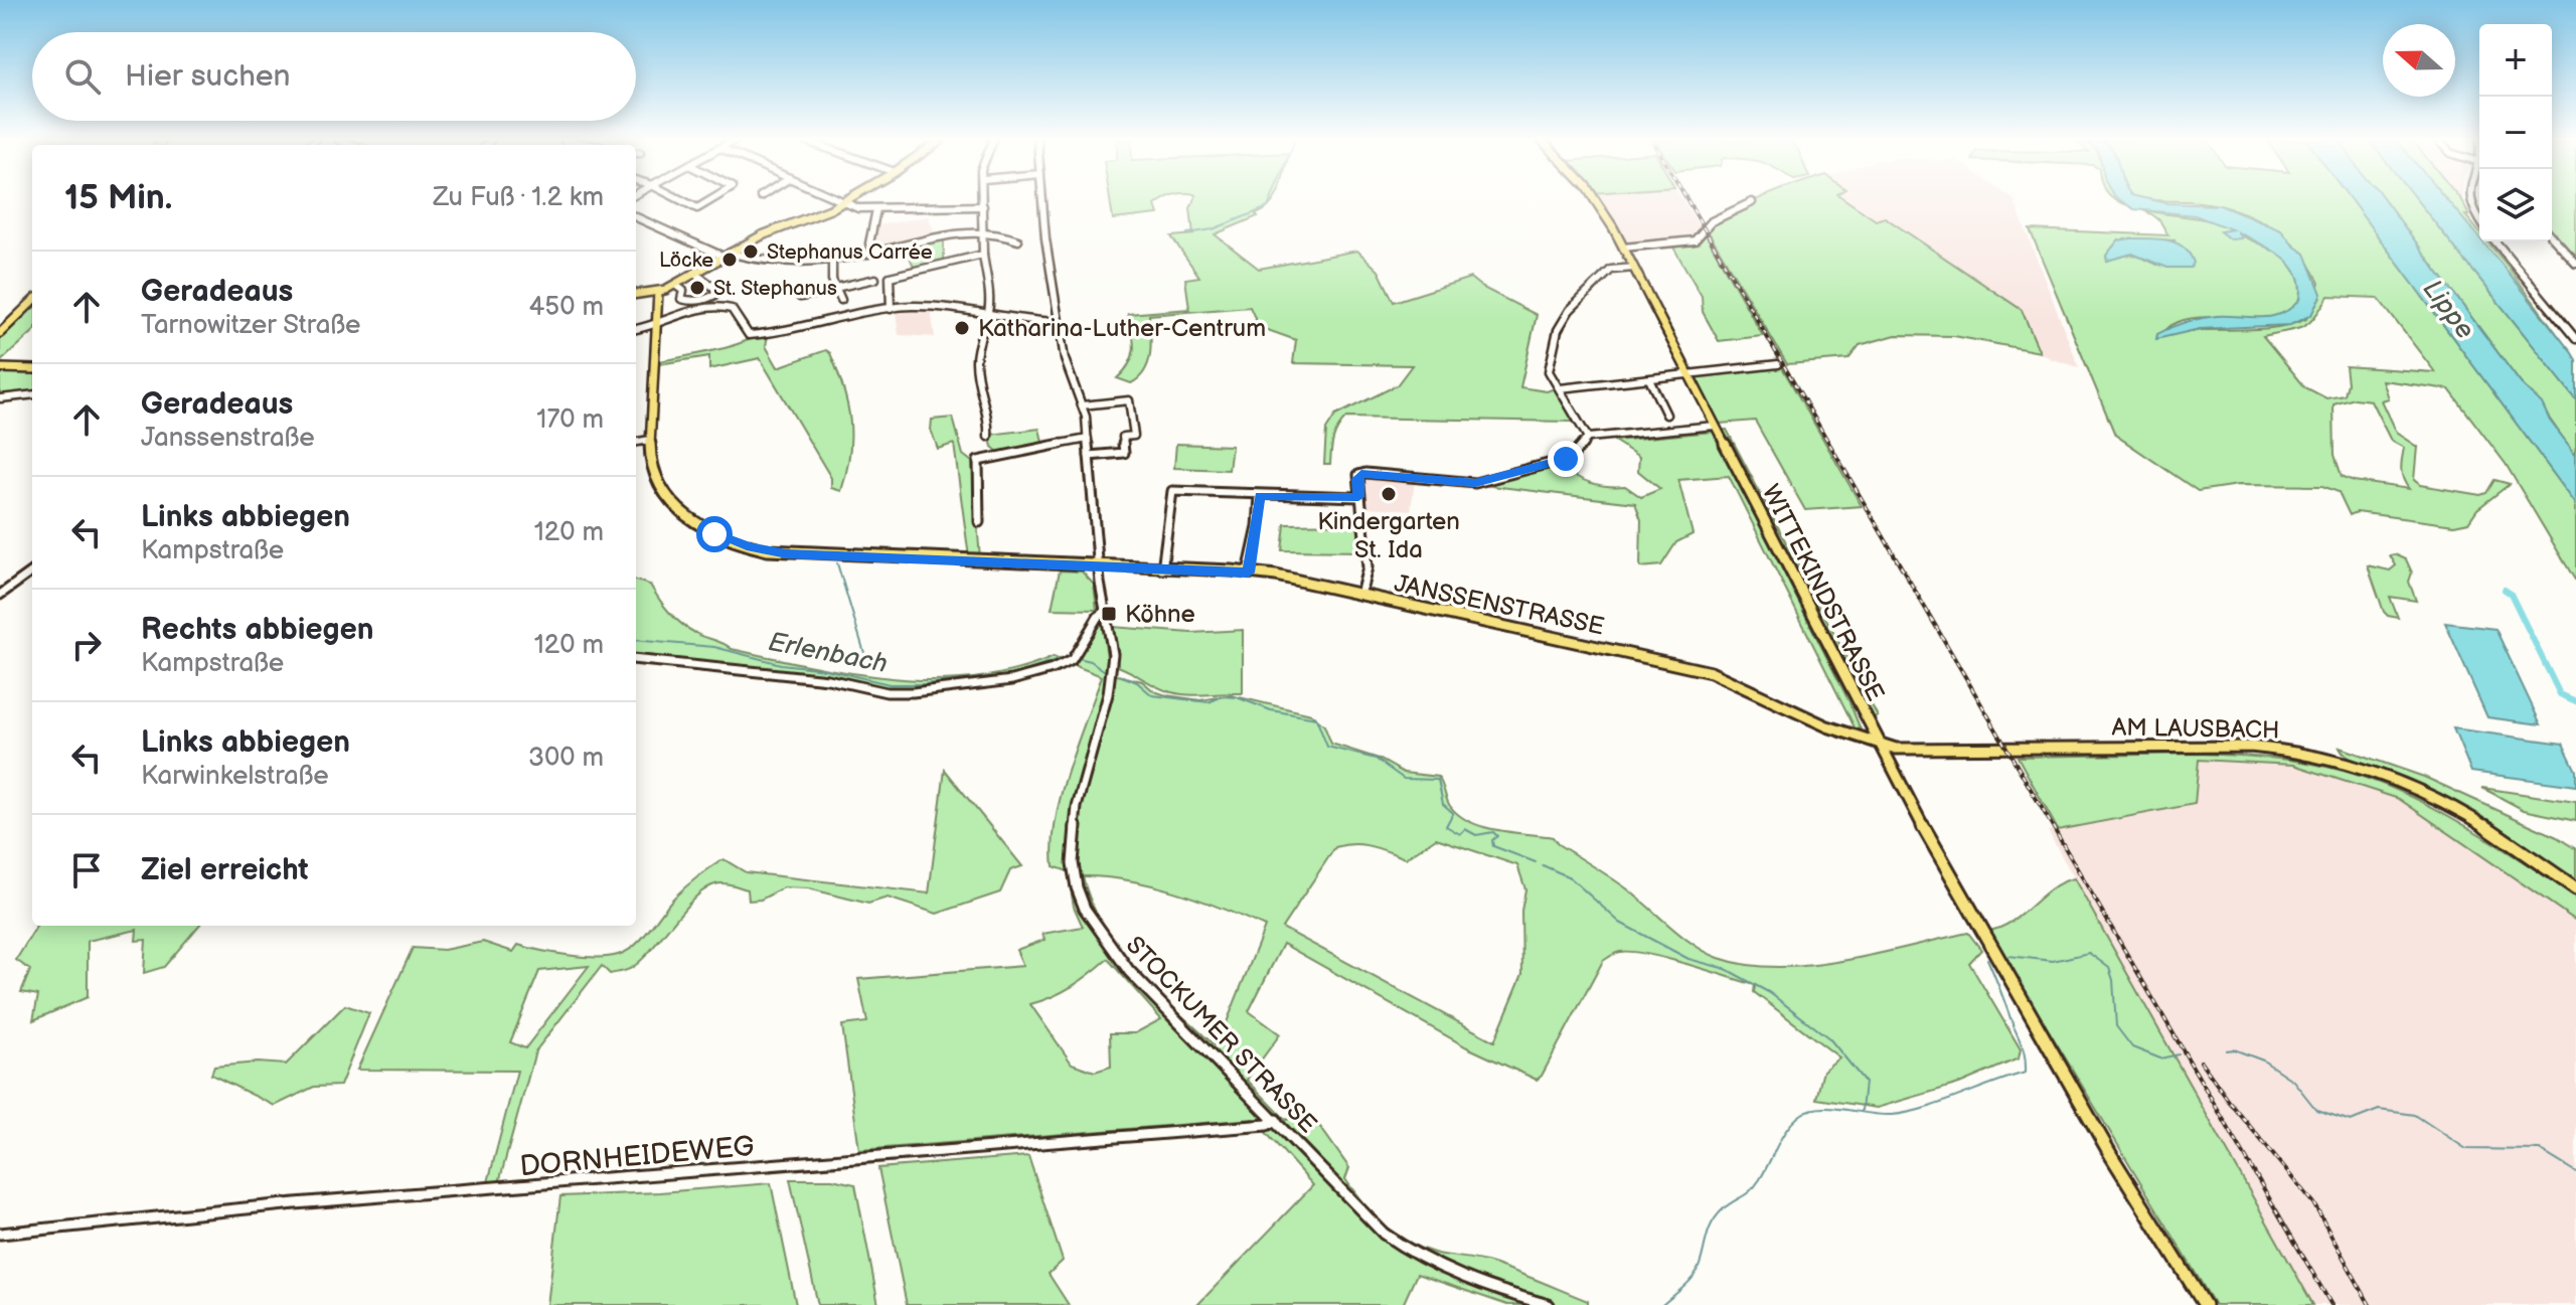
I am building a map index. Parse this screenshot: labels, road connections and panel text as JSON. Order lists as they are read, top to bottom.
{
  "streets": {
    "main road": ["WITTEKINDSTRASSE", "JANSSENSTRASSE", "AM LAUSBACH"],
    "street": ["STOCKUMER STRASSE", "DORNHEIDEWEG"]
  },
  "crossings": [
    ["WITTEKINDSTRASSE", "JANSSENSTRASSE"],
    ["WITTEKINDSTRASSE", "AM LAUSBACH"],
    ["JANSSENSTRASSE", "AM LAUSBACH"],
    ["JANSSENSTRASSE", "STOCKUMER STRASSE"],
    ["STOCKUMER STRASSE", "DORNHEIDEWEG"]
  ],
  "water": ["Lippe", "Erlenbach"],
  "places": {
    "other": [
      "Stephanus Carrée",
      "Löcke",
      "St. Stephanus",
      "Katharina-Luther-Centrum",
      "Kindergarten St. Ida"
    ],
    "transit": ["Köhne"]
  },
  "north": "left",
  "page": {
    "map_buttons": ["+", "−"],
    "search": "Hier suchen",
    "heading": ["15 Min.", "Zu Fuß · 1.2 km"],
    "list": [
      ["Geradeaus", "Tarnowitzer Straße", "450 m"],
      ["Geradeaus", "Janssenstraße", "170 m"],
      ["Links abbiegen", "Kampstraße", "120 m"],
      ["Rechts abbiegen", "Kampstraße", "120 m"],
      ["Links abbiegen", "Karwinkelstraße", "300 m"],
      "Ziel erreicht"
    ]
  }
}
